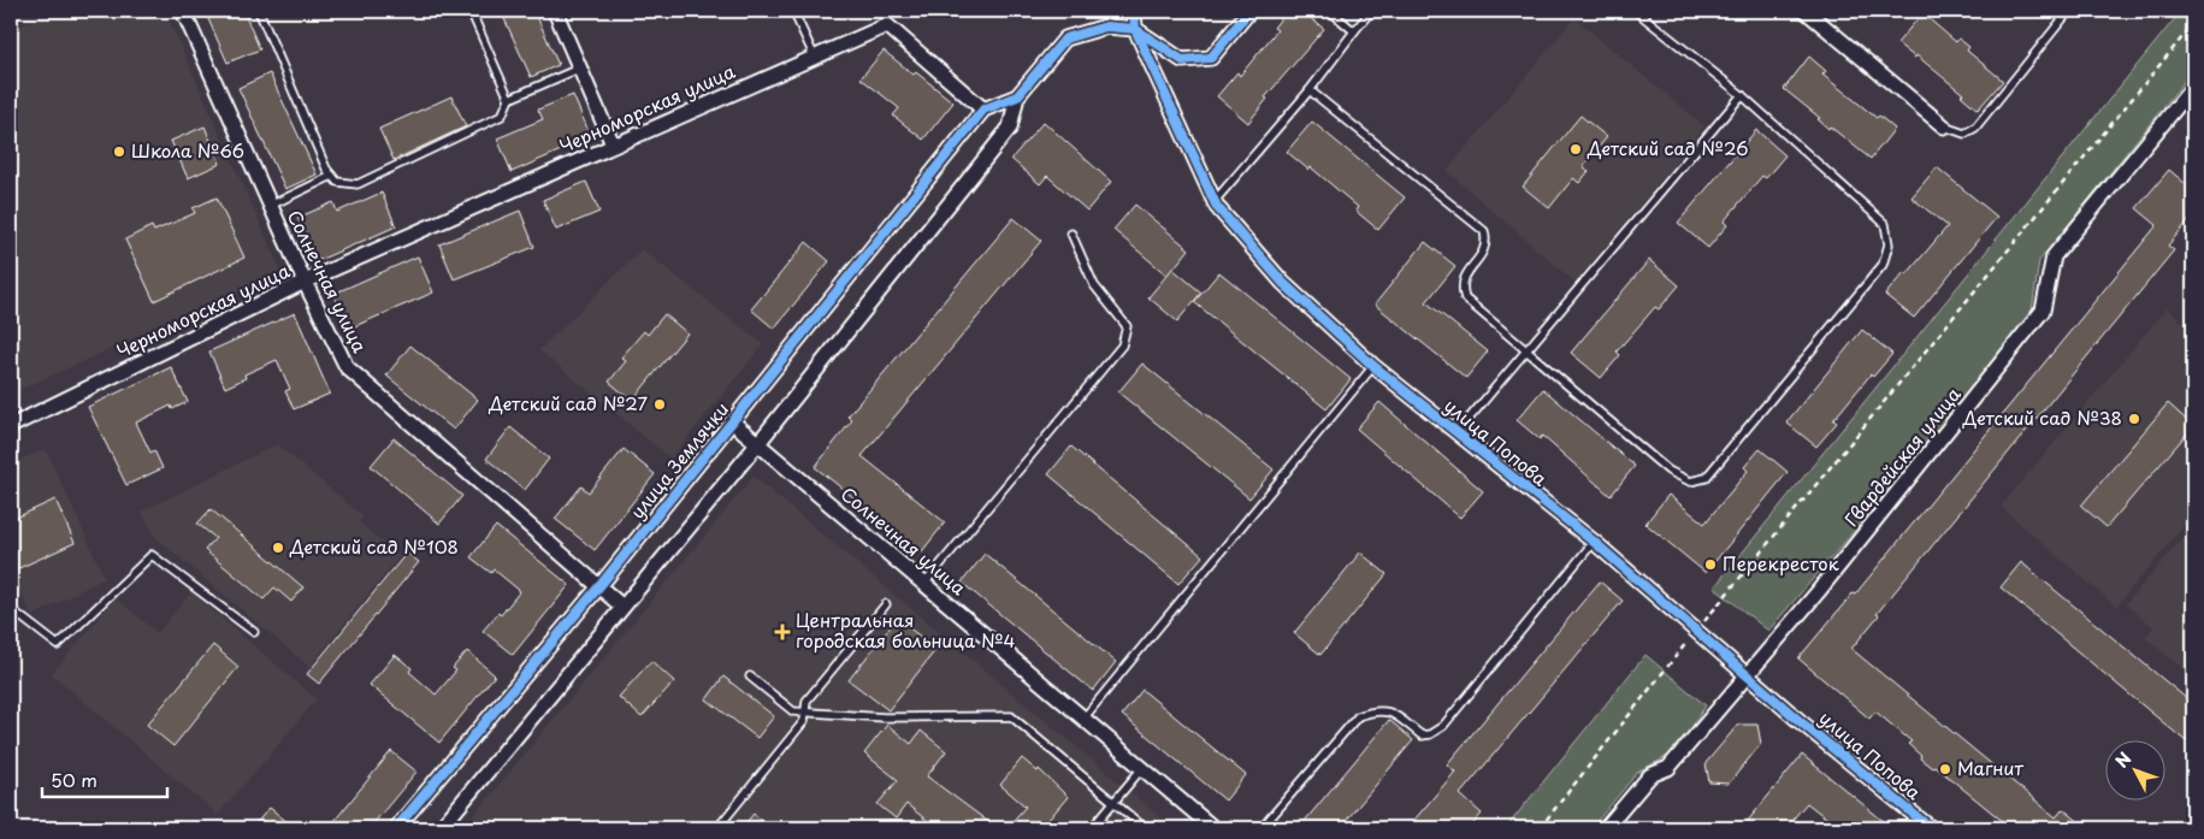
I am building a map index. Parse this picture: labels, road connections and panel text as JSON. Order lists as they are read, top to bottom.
{
  "streets": {
    "street": [
      "Черноморская улица",
      "Солнечная улица",
      "улица Попова",
      "Гвардейская улица",
      "улица Землячки"
    ]
  },
  "crossings": [
    ["Черноморская улица", "Солнечная улица"],
    ["Черноморская улица", "улица Землячки"],
    ["Солнечная улица", "улица Землячки"],
    ["улица Попова", "Гвардейская улица"]
  ],
  "places": {
    "other": [
      "Детский сад №26",
      "Школа №66",
      "Детский сад №27",
      "Детский сад №38",
      "Детский сад №108",
      "Перекресток",
      "Магнит"
    ],
    "health": ["Центральная городская больница №4"]
  },
  "scale_bar": "50 m",
  "north": "top left"
}
